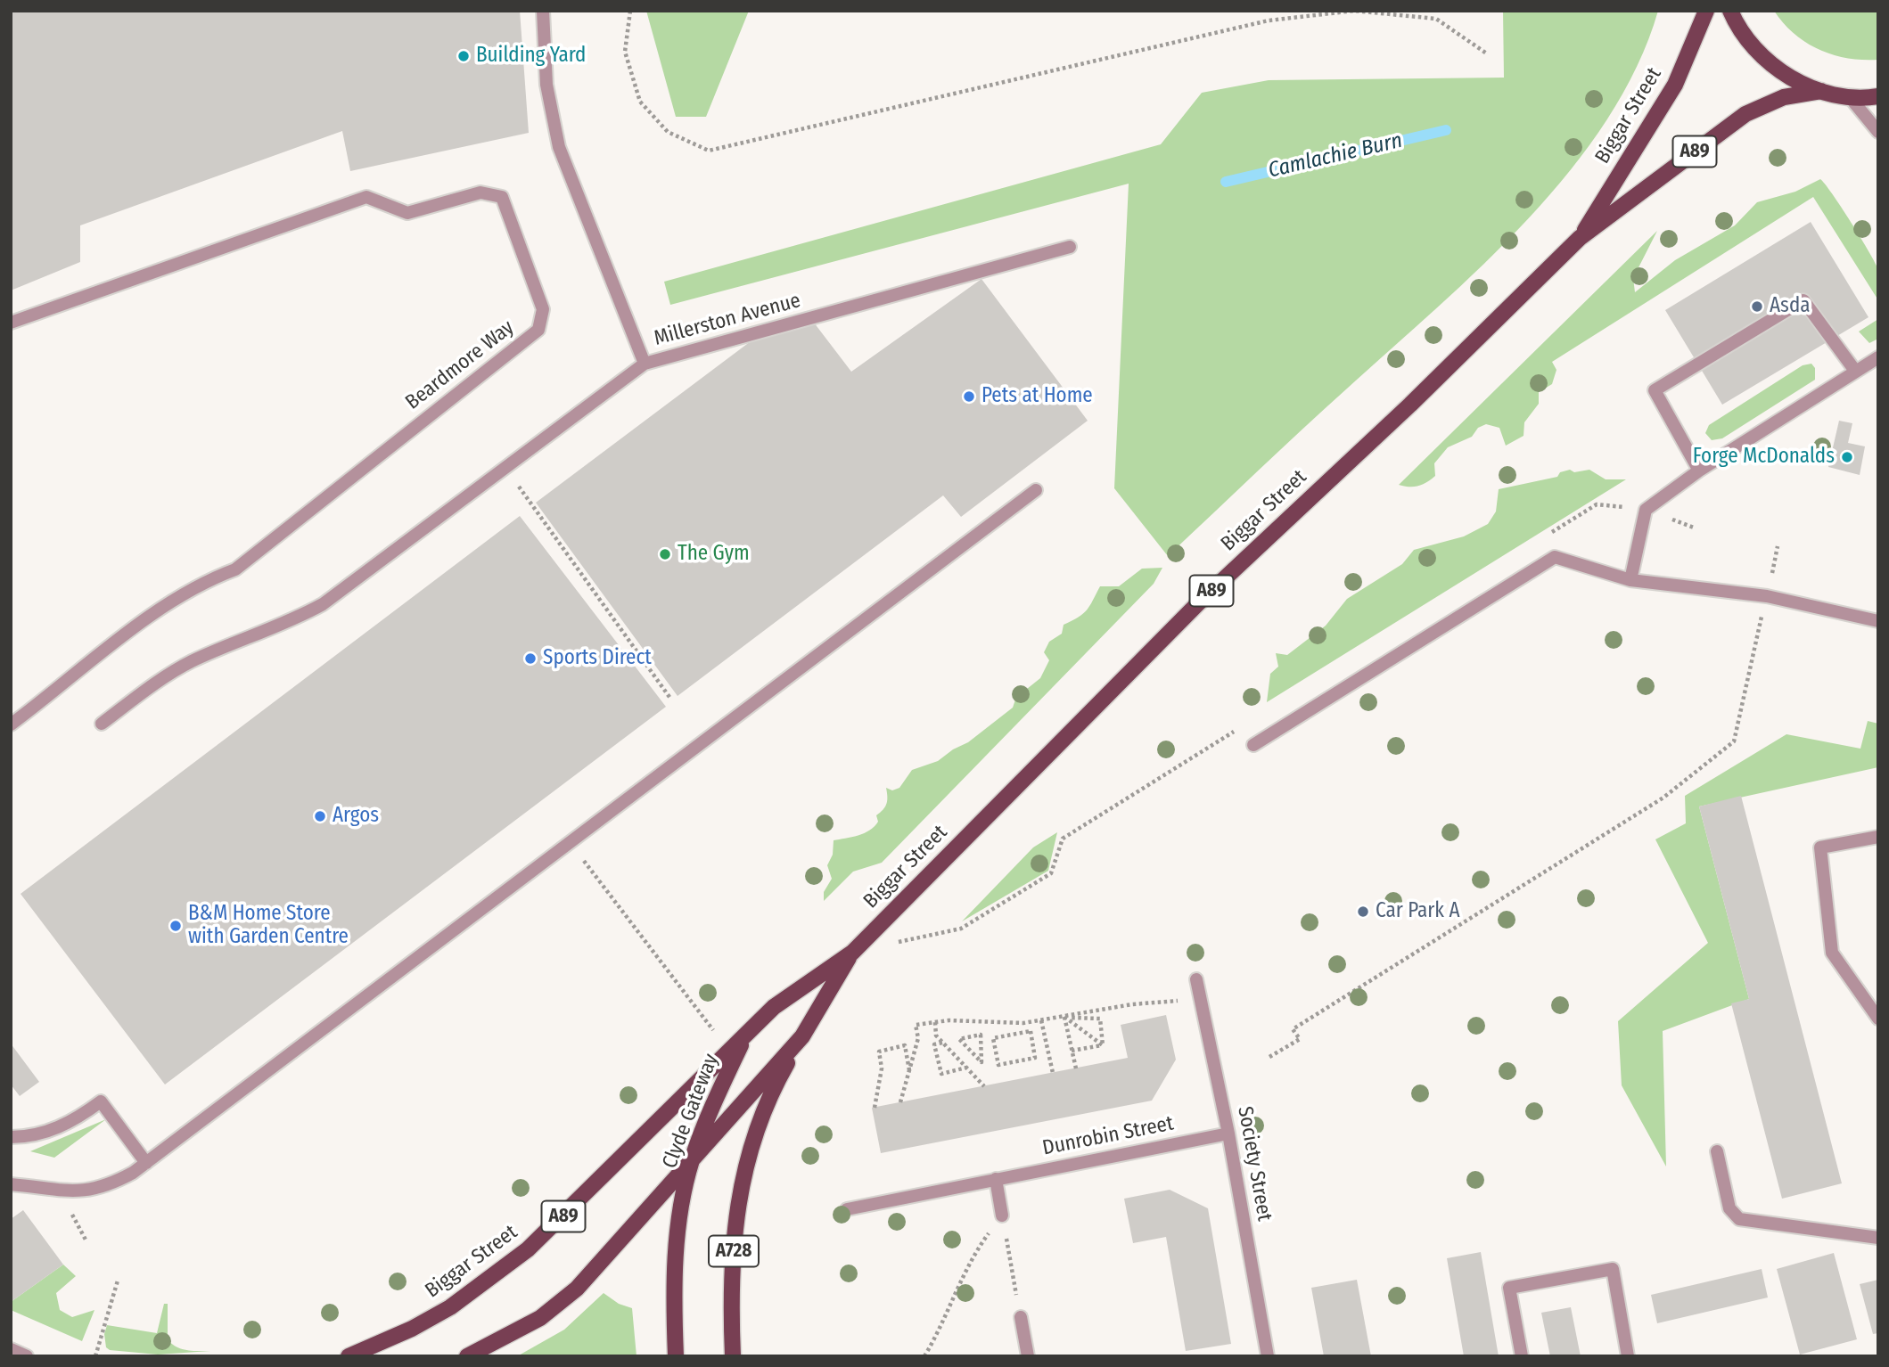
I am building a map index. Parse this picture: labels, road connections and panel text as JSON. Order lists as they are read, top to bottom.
{
  "streets": {
    "main road": [
      "Biggar Street",
      "A89",
      "Clyde Gateway",
      "A728"
    ],
    "street": [
      "Millerston Avenue",
      "Beardmore Way",
      "Dunrobin Street",
      "Society Street"
    ]
  },
  "crossings": [
    ["Biggar Street", "Clyde Gateway"],
    ["Biggar Street", "A728"],
    ["Dunrobin Street", "Society Street"]
  ],
  "water": ["Camlachie Burn"],
  "places": [
    "Building Yard",
    "Asda",
    "Pets at Home",
    "Forge McDonalds",
    "The Gym",
    "Sports Direct",
    "Argos",
    "Car Park A",
    "B&M Home Store with Garden Centre"
  ]
}
